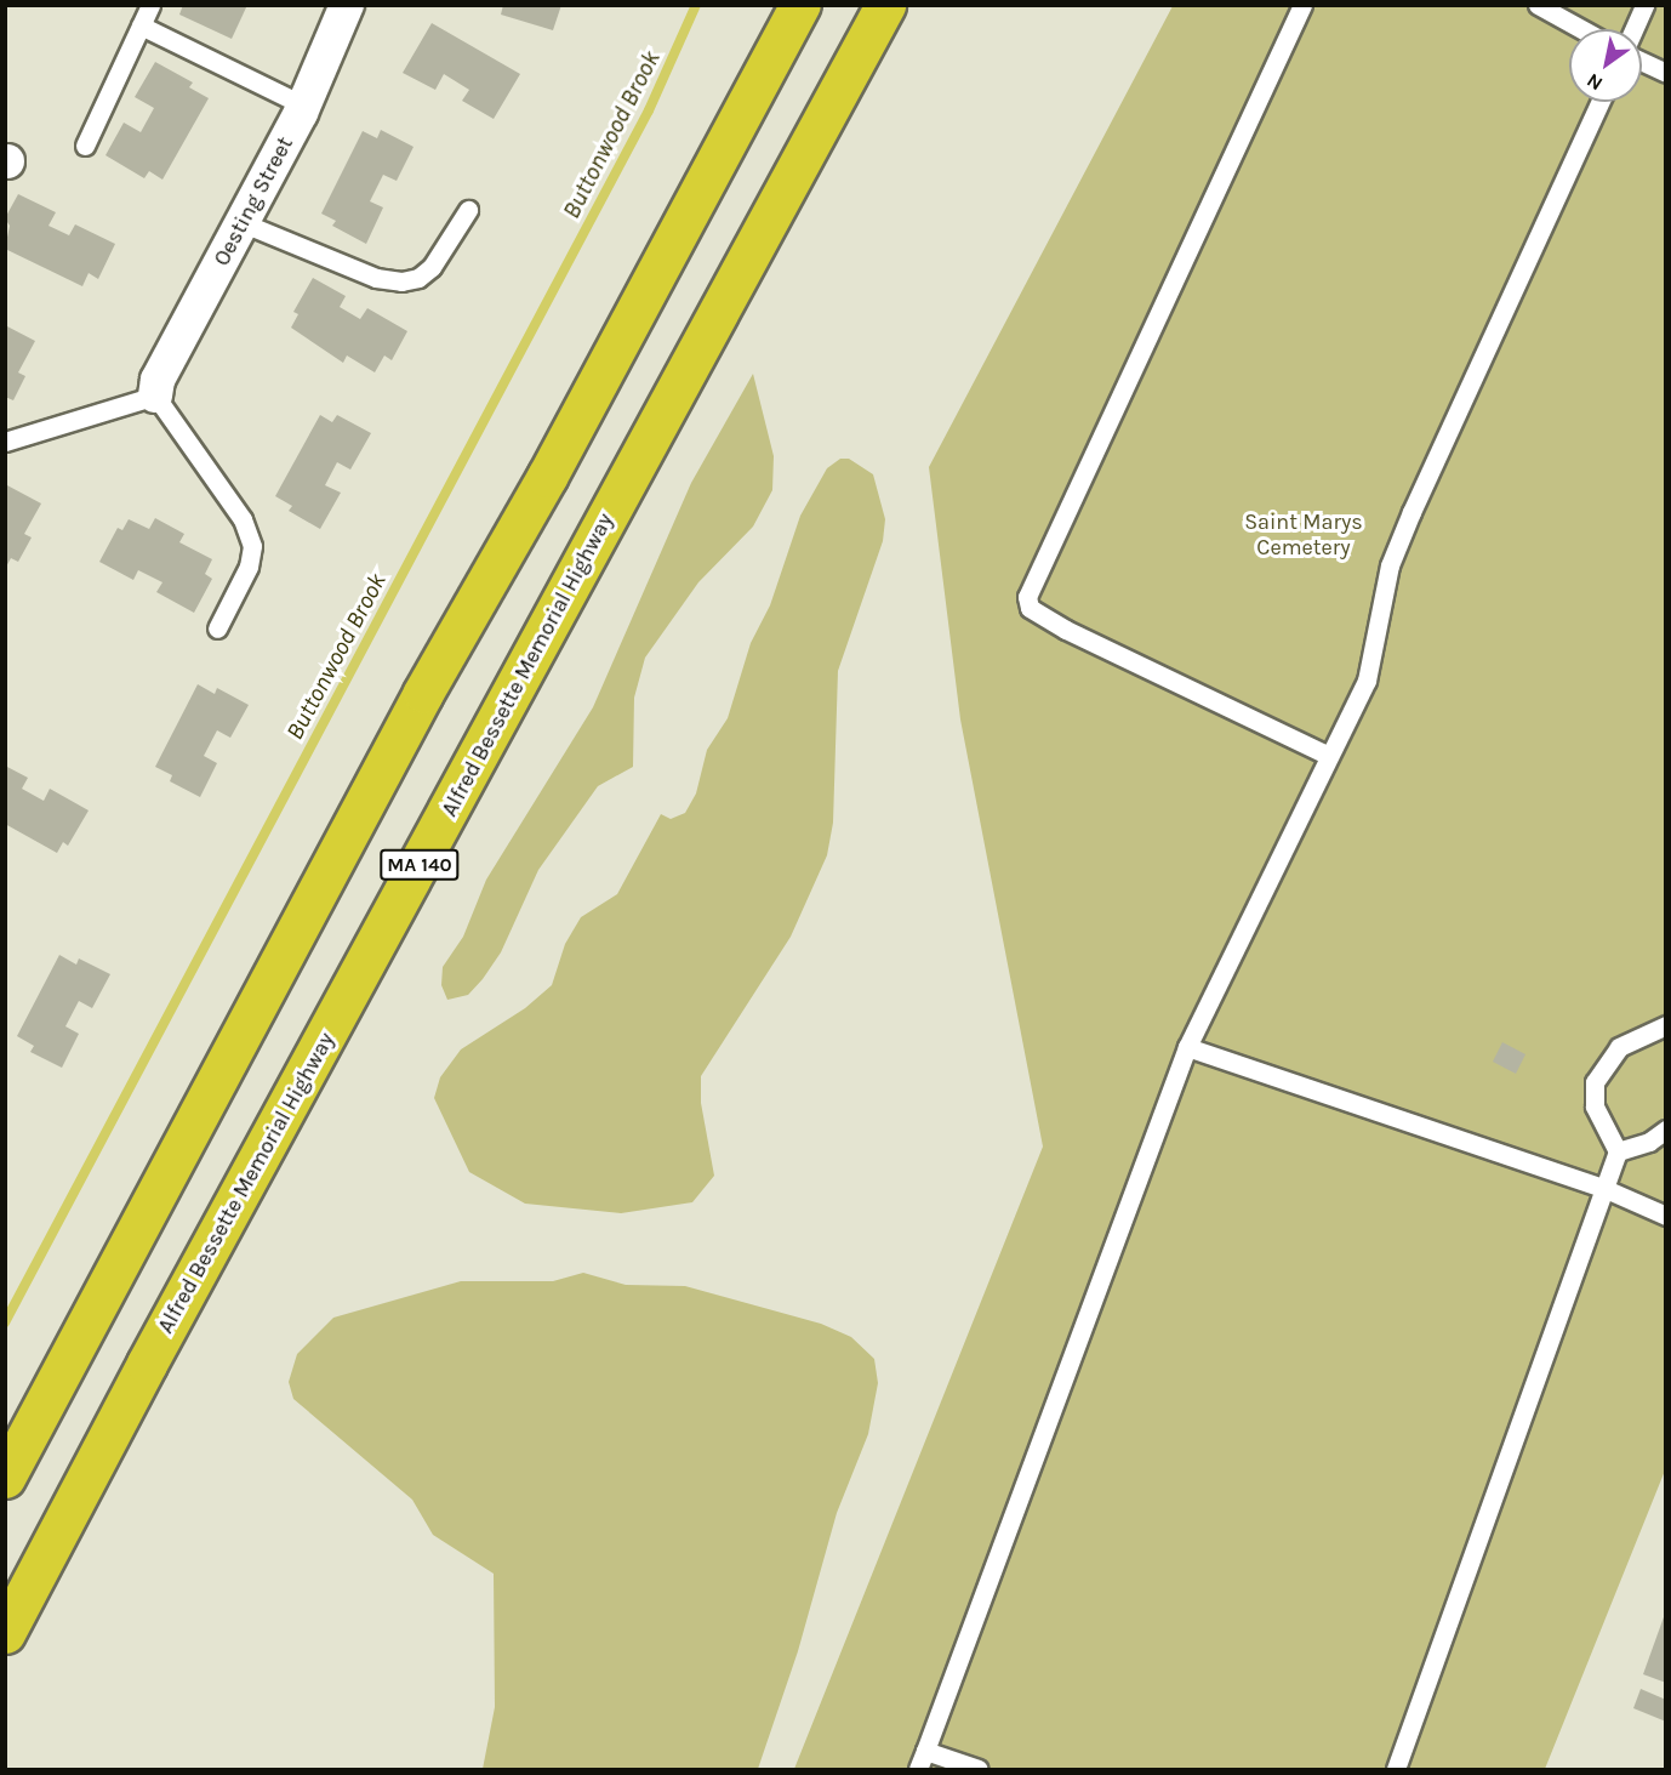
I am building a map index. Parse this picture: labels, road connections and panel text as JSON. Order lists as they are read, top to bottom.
{
  "streets": {
    "highway": ["Alfred Bessette Memorial Highway", "MA 140"],
    "street": ["Oesting Street"]
  },
  "water": ["Buttonwood Brook"],
  "parks": ["Saint Marys Cemetery"],
  "north": "bottom left"
}
